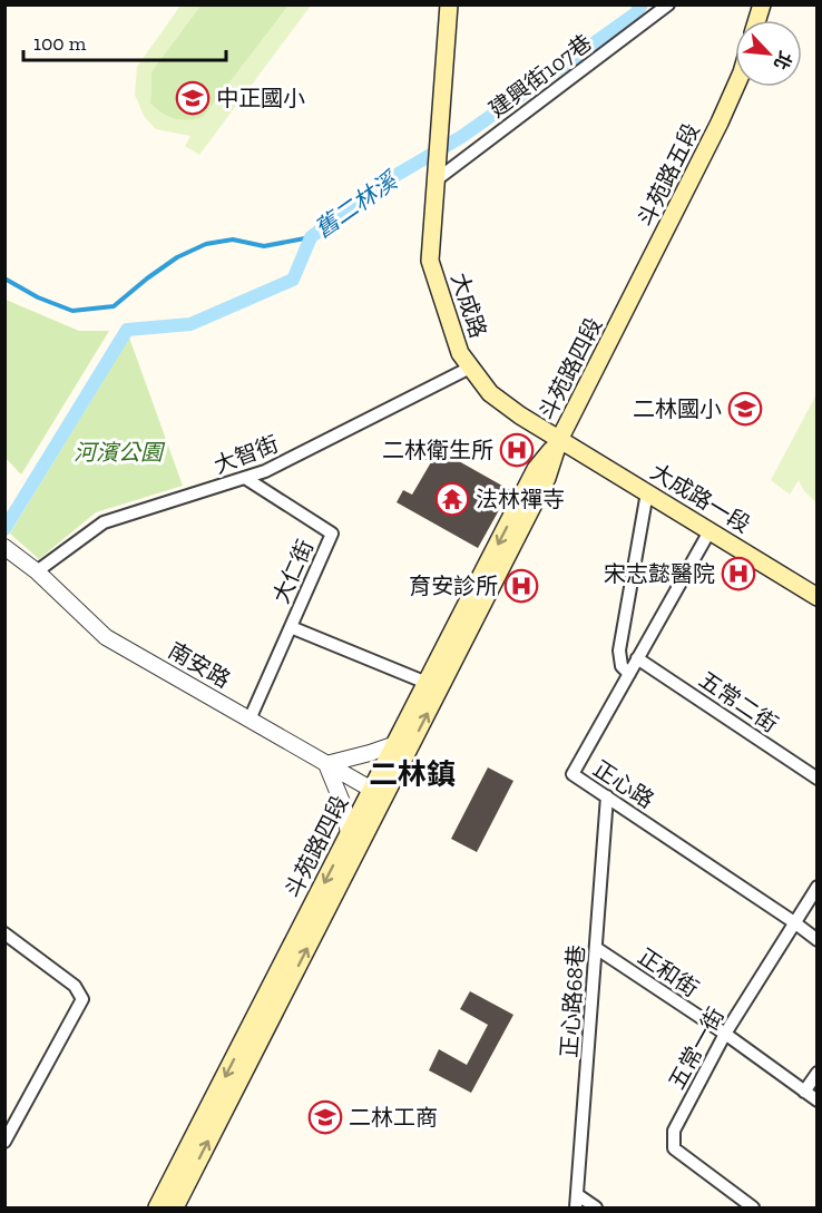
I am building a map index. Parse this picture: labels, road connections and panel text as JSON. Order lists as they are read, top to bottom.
{
  "streets": {
    "main road": [
      "斗苑路五段",
      "大成路",
      "斗苑路四段",
      "大成路一段"
    ],
    "street": [
      "建興街107巷",
      "大智街",
      "大仁街",
      "南安路",
      "五常二街",
      "正心路",
      "正和街",
      "正心路68巷",
      "五常一街"
    ]
  },
  "crossings": [
    ["建興街107巷", "大成路"],
    ["斗苑路五段", "斗苑路四段"],
    ["大成路", "斗苑路四段"],
    ["大成路", "大智街"],
    ["大成路", "大成路一段"],
    ["斗苑路四段", "大成路一段"],
    ["斗苑路四段", "南安路"],
    ["大智街", "大仁街"],
    ["大智街", "南安路"],
    ["大成路一段", "正心路"],
    ["大仁街", "南安路"],
    ["五常二街", "正心路"],
    ["正心路", "正心路68巷"],
    ["正心路", "五常一街"],
    ["正和街", "正心路68巷"],
    ["正和街", "五常一街"]
  ],
  "districts": ["二林鎮"],
  "water": ["舊二林溪"],
  "parks": ["河濱公園"],
  "places": {
    "school or university": ["中正國小", "二林國小", "二林工商"],
    "hospital": ["二林衛生所", "宋志懿醫院", "育安診所"],
    "temple": ["法林禪寺"]
  },
  "scale_bar": "100 m",
  "north": "bottom right"
}
